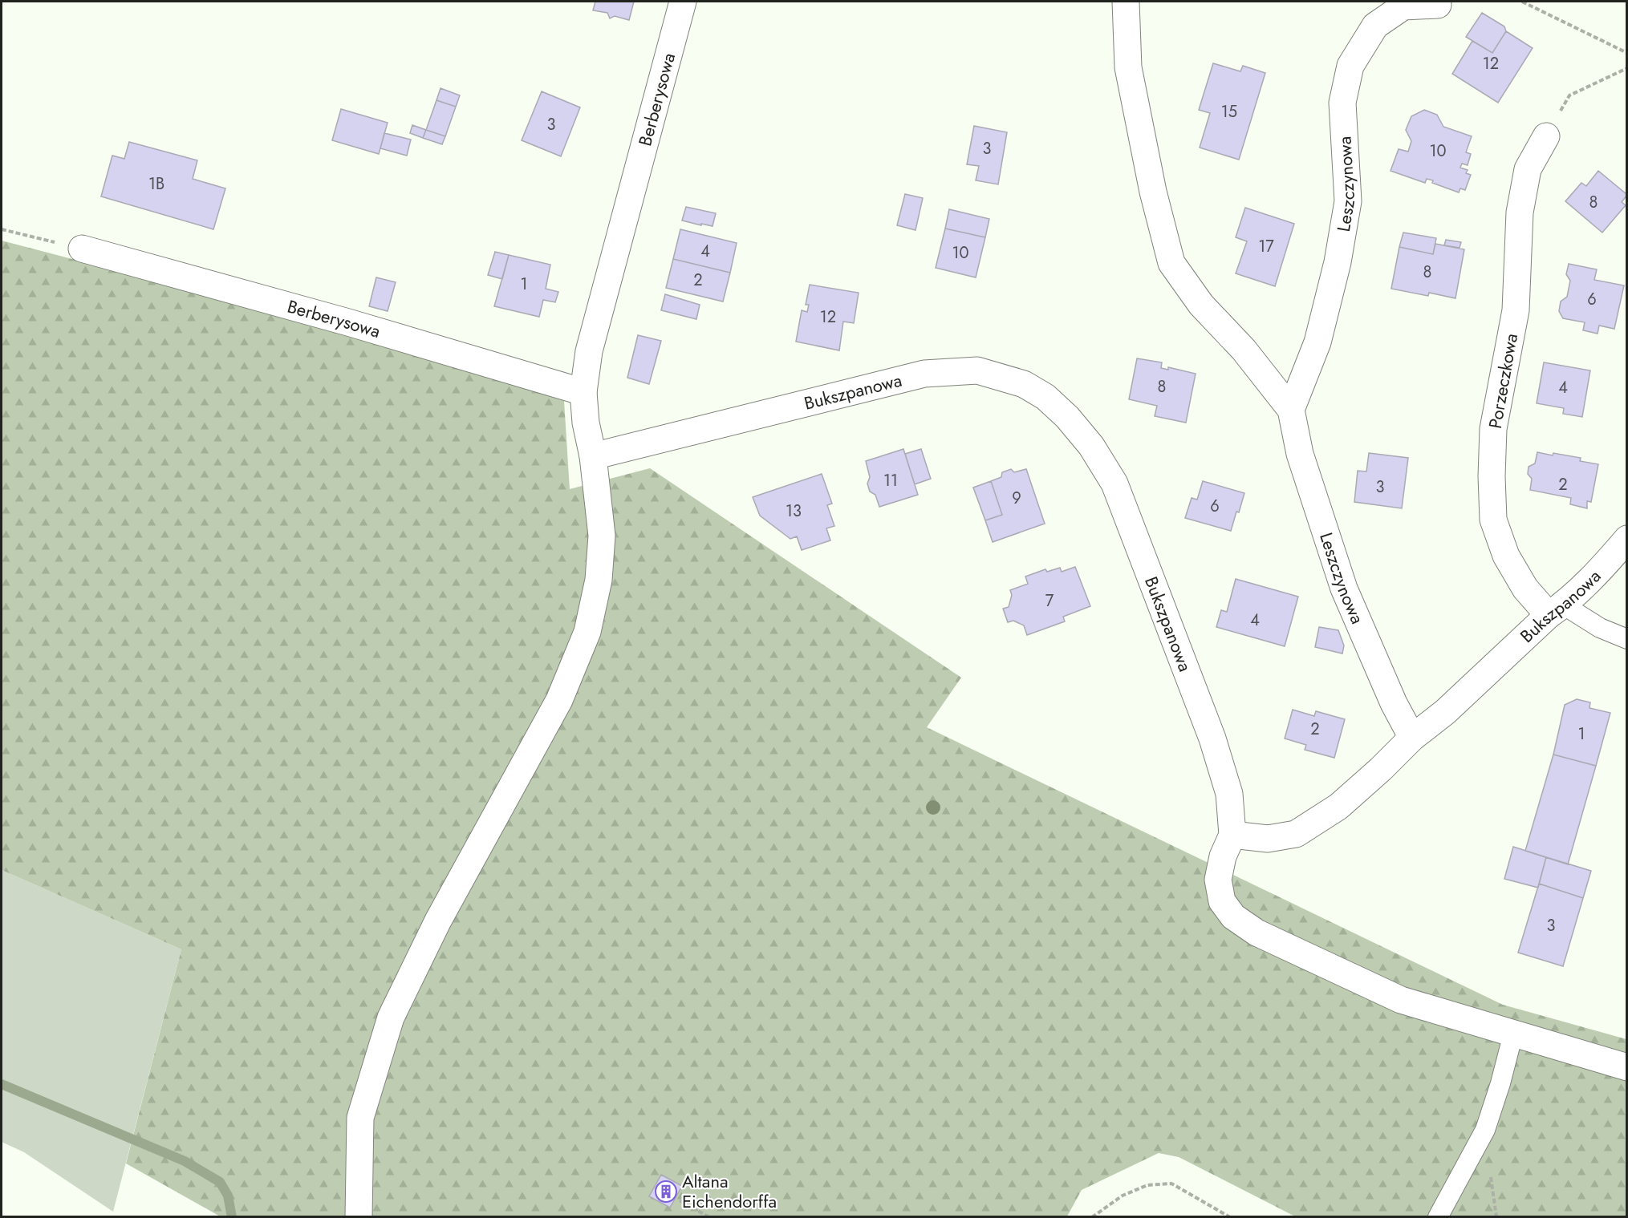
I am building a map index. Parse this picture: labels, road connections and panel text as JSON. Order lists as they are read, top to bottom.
{
  "streets": {
    "street": [
      "Berberysowa",
      "Leszczynowa",
      "Porzeczkowa",
      "Bukszpanowa"
    ]
  },
  "crossings": [
    ["Berberysowa", "Bukszpanowa"],
    ["Leszczynowa", "Bukszpanowa"],
    ["Porzeczkowa", "Bukszpanowa"]
  ],
  "places": {
    "building": ["Altana Eichendorffa"]
  },
  "house_numbers": [
    "12",
    "15",
    "3",
    "3",
    "10",
    "1B",
    "8",
    "17",
    "4",
    "10",
    "8",
    "2",
    "1",
    "6",
    "12",
    "8",
    "4",
    "11",
    "2",
    "3",
    "9",
    "6",
    "13",
    "7",
    "4",
    "2",
    "1",
    "3"
  ]
}
